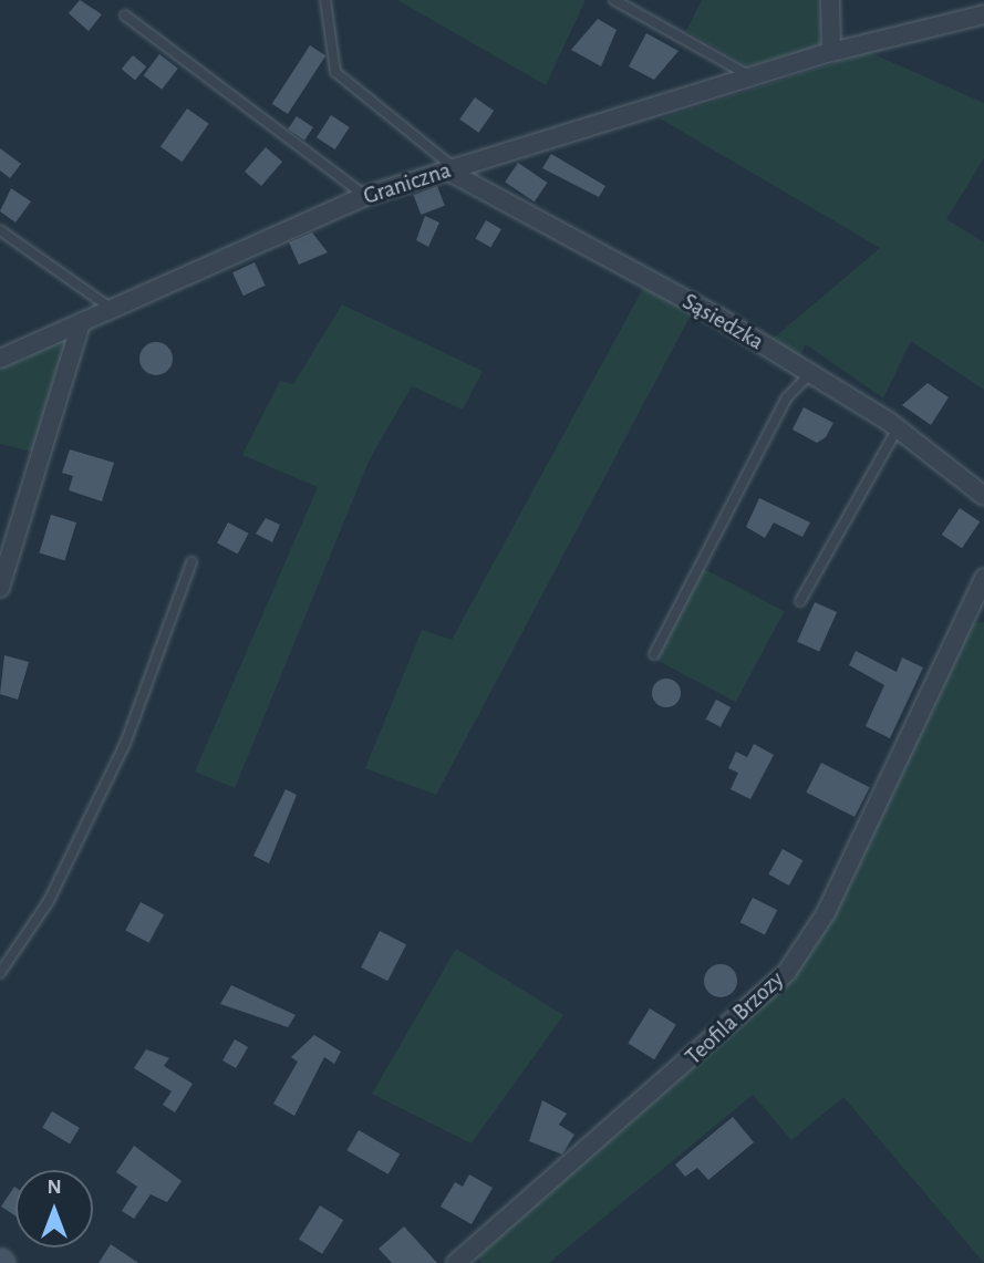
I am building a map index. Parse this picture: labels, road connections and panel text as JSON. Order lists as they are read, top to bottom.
{
  "streets": {
    "street": ["Graniczna", "Sąsiedzka", "Teofila Brzozy"]
  },
  "crossings": [
    ["Graniczna", "Sąsiedzka"]
  ],
  "north": "top"
}
